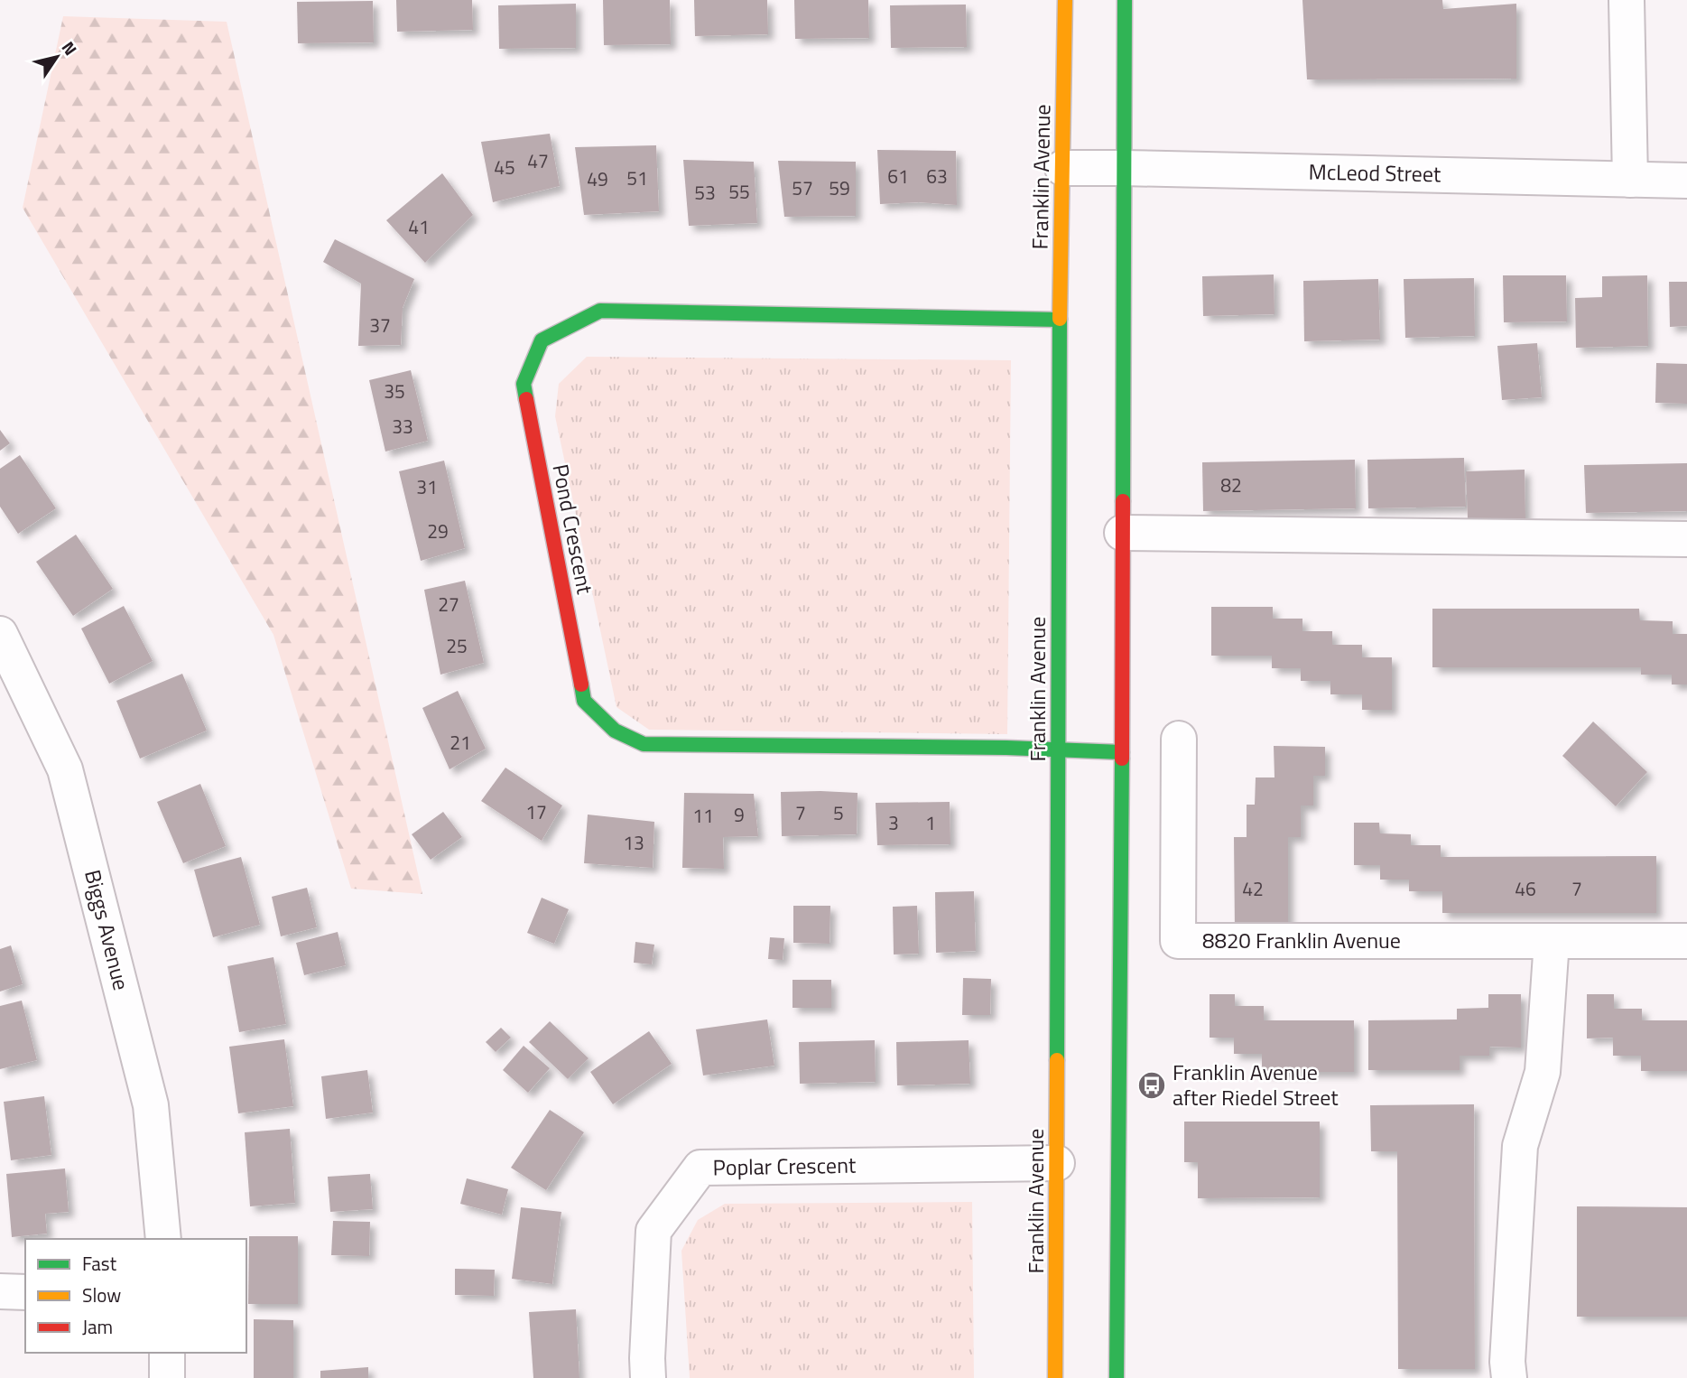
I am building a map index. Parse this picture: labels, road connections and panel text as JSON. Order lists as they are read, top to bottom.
{
  "streets": {
    "main road": ["Franklin Avenue", "Pond Crescent"],
    "street": [
      "McLeod Street",
      "Biggs Avenue",
      "8820 Franklin Avenue",
      "Poplar Crescent"
    ]
  },
  "crossings": [
    ["McLeod Street", "Franklin Avenue"],
    ["Franklin Avenue", "Pond Crescent"],
    ["Franklin Avenue", "Poplar Crescent"]
  ],
  "places": {
    "bus stop": ["Franklin Avenue after Riedel Street"]
  },
  "house_numbers": [
    "47",
    "45",
    "61",
    "63",
    "51",
    "49",
    "57",
    "59",
    "55",
    "53",
    "41",
    "37",
    "35",
    "33",
    "82",
    "31",
    "29",
    "27",
    "25",
    "21",
    "17",
    "7",
    "5",
    "9",
    "11",
    "3",
    "1",
    "13",
    "42",
    "46",
    "7"
  ],
  "legend": ["Fast", "Slow", "Jam"],
  "north": "top right"
}
